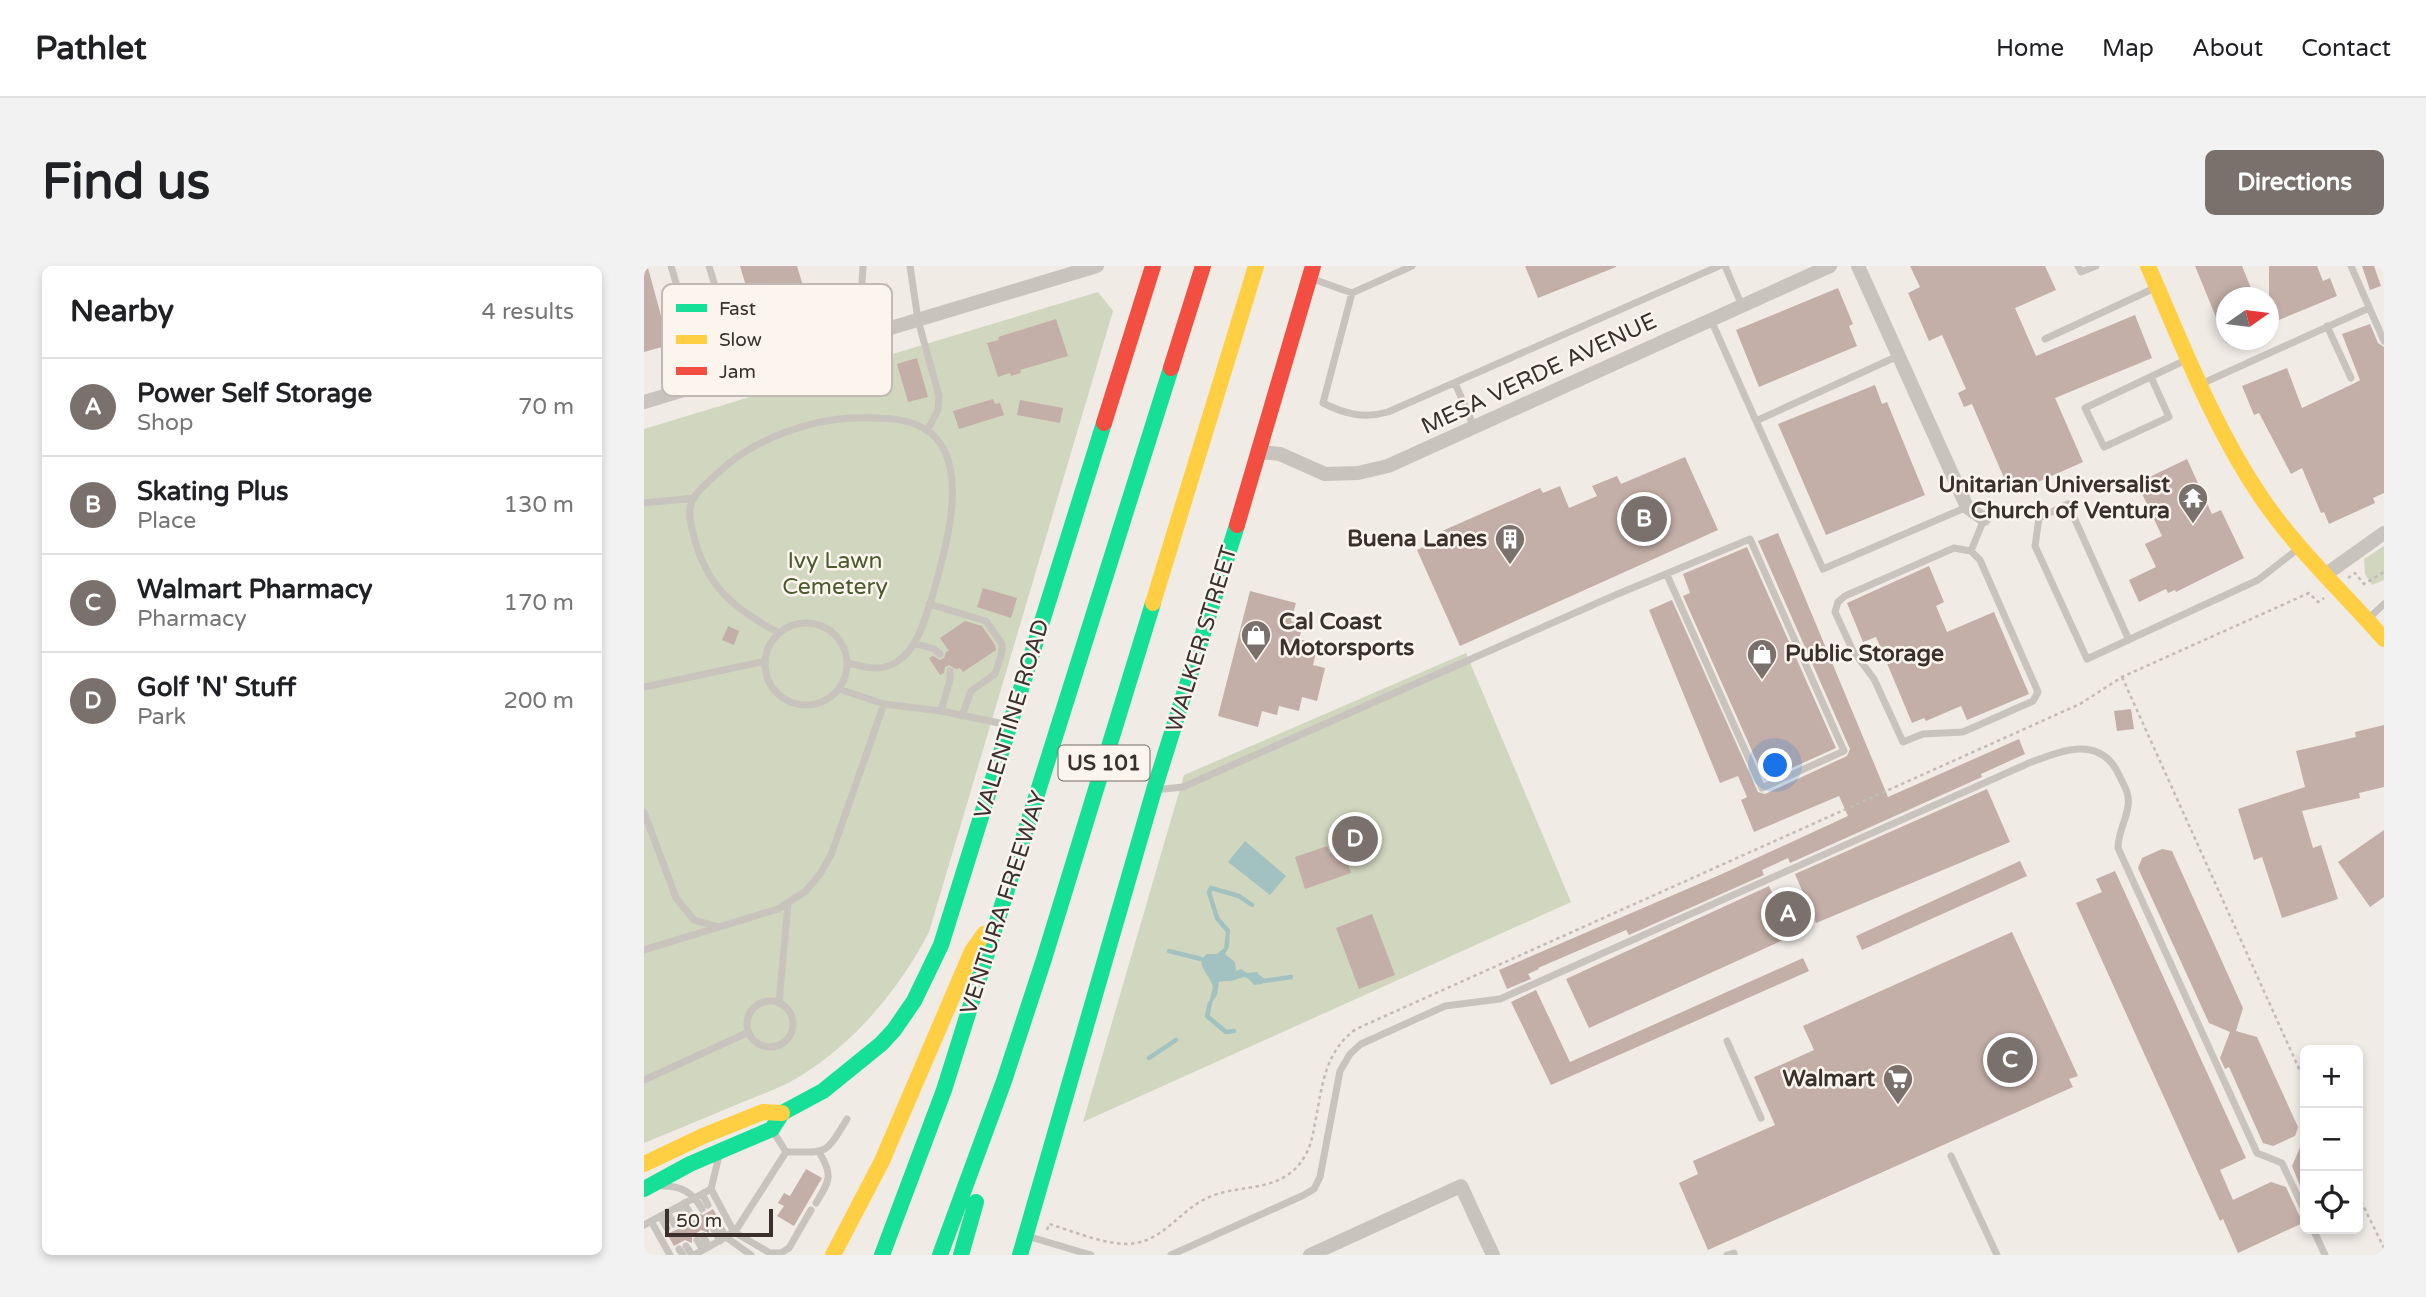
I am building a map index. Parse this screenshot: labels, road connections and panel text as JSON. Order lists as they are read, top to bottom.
{
  "streets": {
    "main road": [
      "WALKER STREET",
      "VALENTINE ROAD",
      "US 101",
      "VENTURA FREEWAY"
    ],
    "street": ["MESA VERDE AVENUE"]
  },
  "crossings": [
    ["MESA VERDE AVENUE", "WALKER STREET"]
  ],
  "parks": ["Ivy Lawn Cemetery"],
  "places": {
    "temple": ["Unitarian Universalist Church of Ventura"],
    "building": ["Buena Lanes"],
    "shop": ["Cal Coast Motorsports", "Public Storage"],
    "supermarket": ["Walmart"]
  },
  "legend": ["Fast", "Slow", "Jam"],
  "scale_bar": "50 m",
  "north": "right",
  "page": {
    "header": "Pathlet",
    "nav": [
      "Home",
      "Map",
      "About",
      "Contact"
    ],
    "buttons": "Directions",
    "title": "Find us",
    "heading": ["Nearby", "4 results"],
    "list": [
      {
        "mark": "A",
        "name": "Power Self Storage",
        "note": "Shop",
        "value": "70 m"
      },
      {
        "mark": "B",
        "name": "Skating Plus",
        "note": "Place",
        "value": "130 m"
      },
      {
        "mark": "C",
        "name": "Walmart Pharmacy",
        "note": "Pharmacy",
        "value": "170 m"
      },
      {
        "mark": "D",
        "name": "Golf 'N' Stuff",
        "note": "Park",
        "value": "200 m"
      }
    ],
    "pins": [
      "B",
      "D",
      "A",
      "C"
    ],
    "map_buttons": ["+", "−"],
    "scale": "50 m"
  }
}
